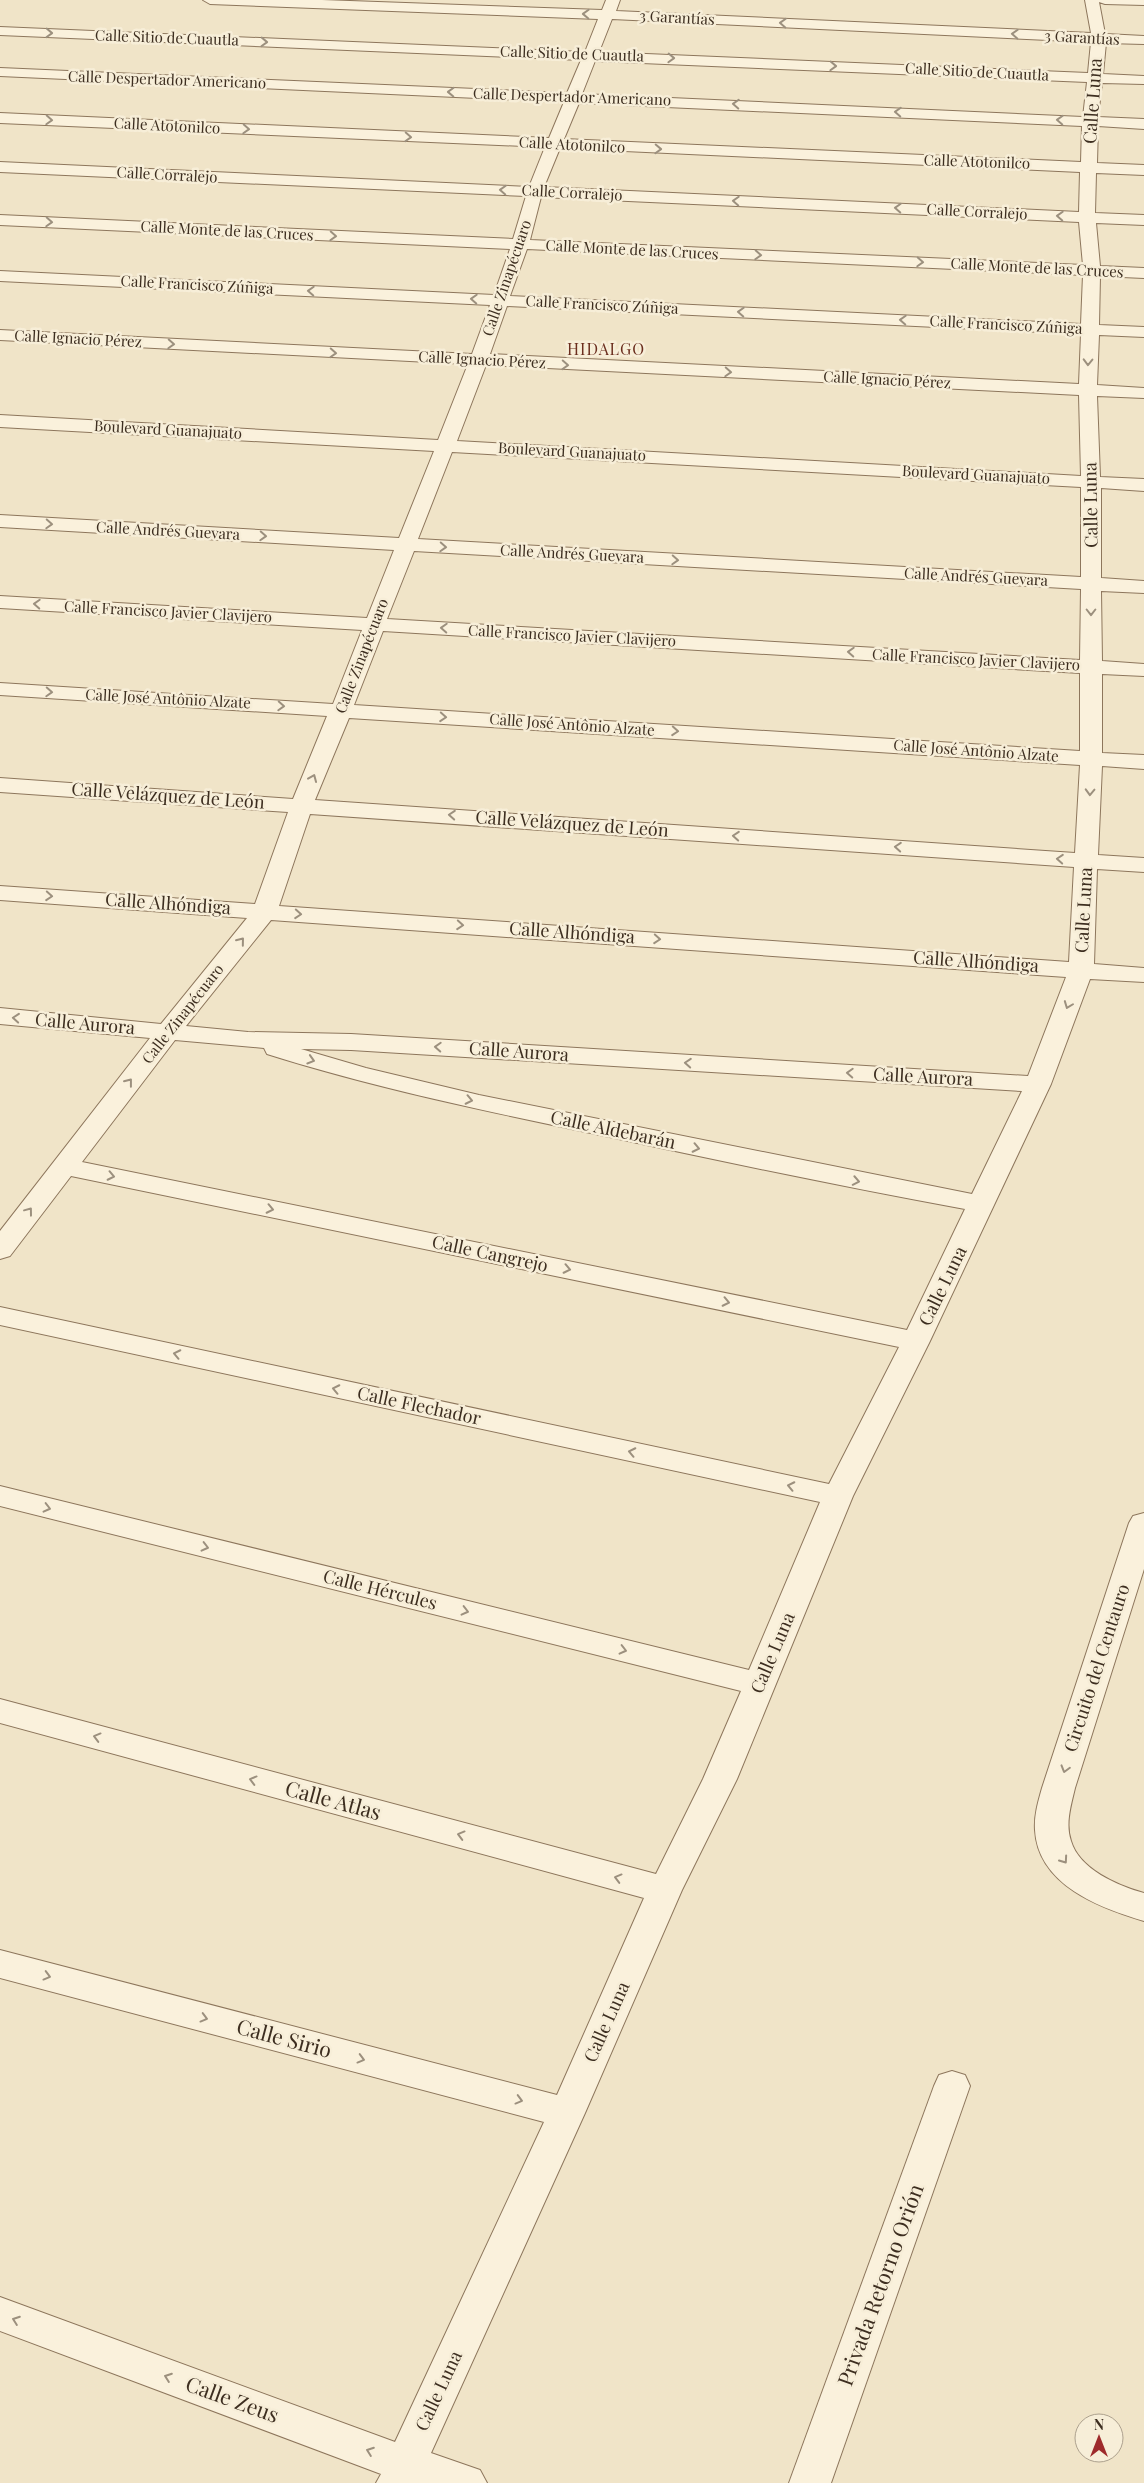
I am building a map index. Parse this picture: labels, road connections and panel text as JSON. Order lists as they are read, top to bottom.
{
  "streets": {
    "street": [
      "3 Garantías",
      "Calle Sitio de Cuautla",
      "Calle Despertador Americano",
      "Calle Luna",
      "Calle Atotonilco",
      "Calle Corralejo",
      "Calle Monte de las Cruces",
      "Calle Zinapécuaro",
      "Calle Francisco Zúñiga",
      "Calle Ignacio Pérez",
      "Boulevard Guanajuato",
      "Calle Andrés Guevara",
      "Calle Francisco Javier Clavijero",
      "Calle José Antônio Alzate",
      "Calle Velázquez de León",
      "Calle Alhóndiga",
      "Calle Aurora",
      "Calle Aldebarán",
      "Calle Cangrejo",
      "Calle Flechador",
      "Calle Hércules",
      "Circuito del Centauro",
      "Calle Atlas",
      "Calle Sirio",
      "Privada Retorno Orión",
      "Calle Zeus"
    ]
  },
  "crossings": [
    ["3 Garantías", "Calle Luna"],
    ["3 Garantías", "Calle Zinapécuaro"],
    ["Calle Sitio de Cuautla", "Calle Luna"],
    ["Calle Sitio de Cuautla", "Calle Zinapécuaro"],
    ["Calle Despertador Americano", "Calle Luna"],
    ["Calle Despertador Americano", "Calle Zinapécuaro"],
    ["Calle Luna", "Calle Atotonilco"],
    ["Calle Luna", "Calle Corralejo"],
    ["Calle Luna", "Calle Monte de las Cruces"],
    ["Calle Luna", "Calle Francisco Zúñiga"],
    ["Calle Luna", "Calle Ignacio Pérez"],
    ["Calle Luna", "Boulevard Guanajuato"],
    ["Calle Luna", "Calle Andrés Guevara"],
    ["Calle Luna", "Calle Francisco Javier Clavijero"],
    ["Calle Luna", "Calle José Antônio Alzate"],
    ["Calle Luna", "Calle Velázquez de León"],
    ["Calle Luna", "Calle Alhóndiga"],
    ["Calle Luna", "Calle Aurora"],
    ["Calle Luna", "Calle Aldebarán"],
    ["Calle Luna", "Calle Cangrejo"],
    ["Calle Luna", "Calle Flechador"],
    ["Calle Luna", "Calle Hércules"],
    ["Calle Luna", "Calle Atlas"],
    ["Calle Luna", "Calle Sirio"],
    ["Calle Luna", "Calle Zeus"],
    ["Calle Atotonilco", "Calle Zinapécuaro"],
    ["Calle Corralejo", "Calle Zinapécuaro"],
    ["Calle Monte de las Cruces", "Calle Zinapécuaro"],
    ["Calle Zinapécuaro", "Calle Francisco Zúñiga"],
    ["Calle Zinapécuaro", "Calle Ignacio Pérez"],
    ["Calle Zinapécuaro", "Boulevard Guanajuato"],
    ["Calle Zinapécuaro", "Calle Andrés Guevara"],
    ["Calle Zinapécuaro", "Calle Francisco Javier Clavijero"],
    ["Calle Zinapécuaro", "Calle José Antônio Alzate"],
    ["Calle Zinapécuaro", "Calle Velázquez de León"],
    ["Calle Zinapécuaro", "Calle Alhóndiga"],
    ["Calle Zinapécuaro", "Calle Aurora"],
    ["Calle Zinapécuaro", "Calle Cangrejo"],
    ["Calle Aurora", "Calle Aldebarán"]
  ],
  "one_way": [
    "3 Garantías",
    "Calle Sitio de Cuautla",
    "Calle Despertador Americano",
    "Calle Atotonilco",
    "Calle Corralejo",
    "Calle Monte de las Cruces",
    "Calle Zinapécuaro",
    "Calle Francisco Zúñiga",
    "Calle Ignacio Pérez",
    "Calle Andrés Guevara",
    "Calle Francisco Javier Clavijero",
    "Calle José Antônio Alzate",
    "Calle Velázquez de León",
    "Calle Alhóndiga",
    "Calle Aurora",
    "Calle Aldebarán",
    "Calle Cangrejo",
    "Calle Flechador",
    "Calle Hércules",
    "Circuito del Centauro",
    "Calle Atlas",
    "Calle Sirio",
    "Calle Zeus"
  ],
  "districts": ["HIDALGO"],
  "north": "top"
}
